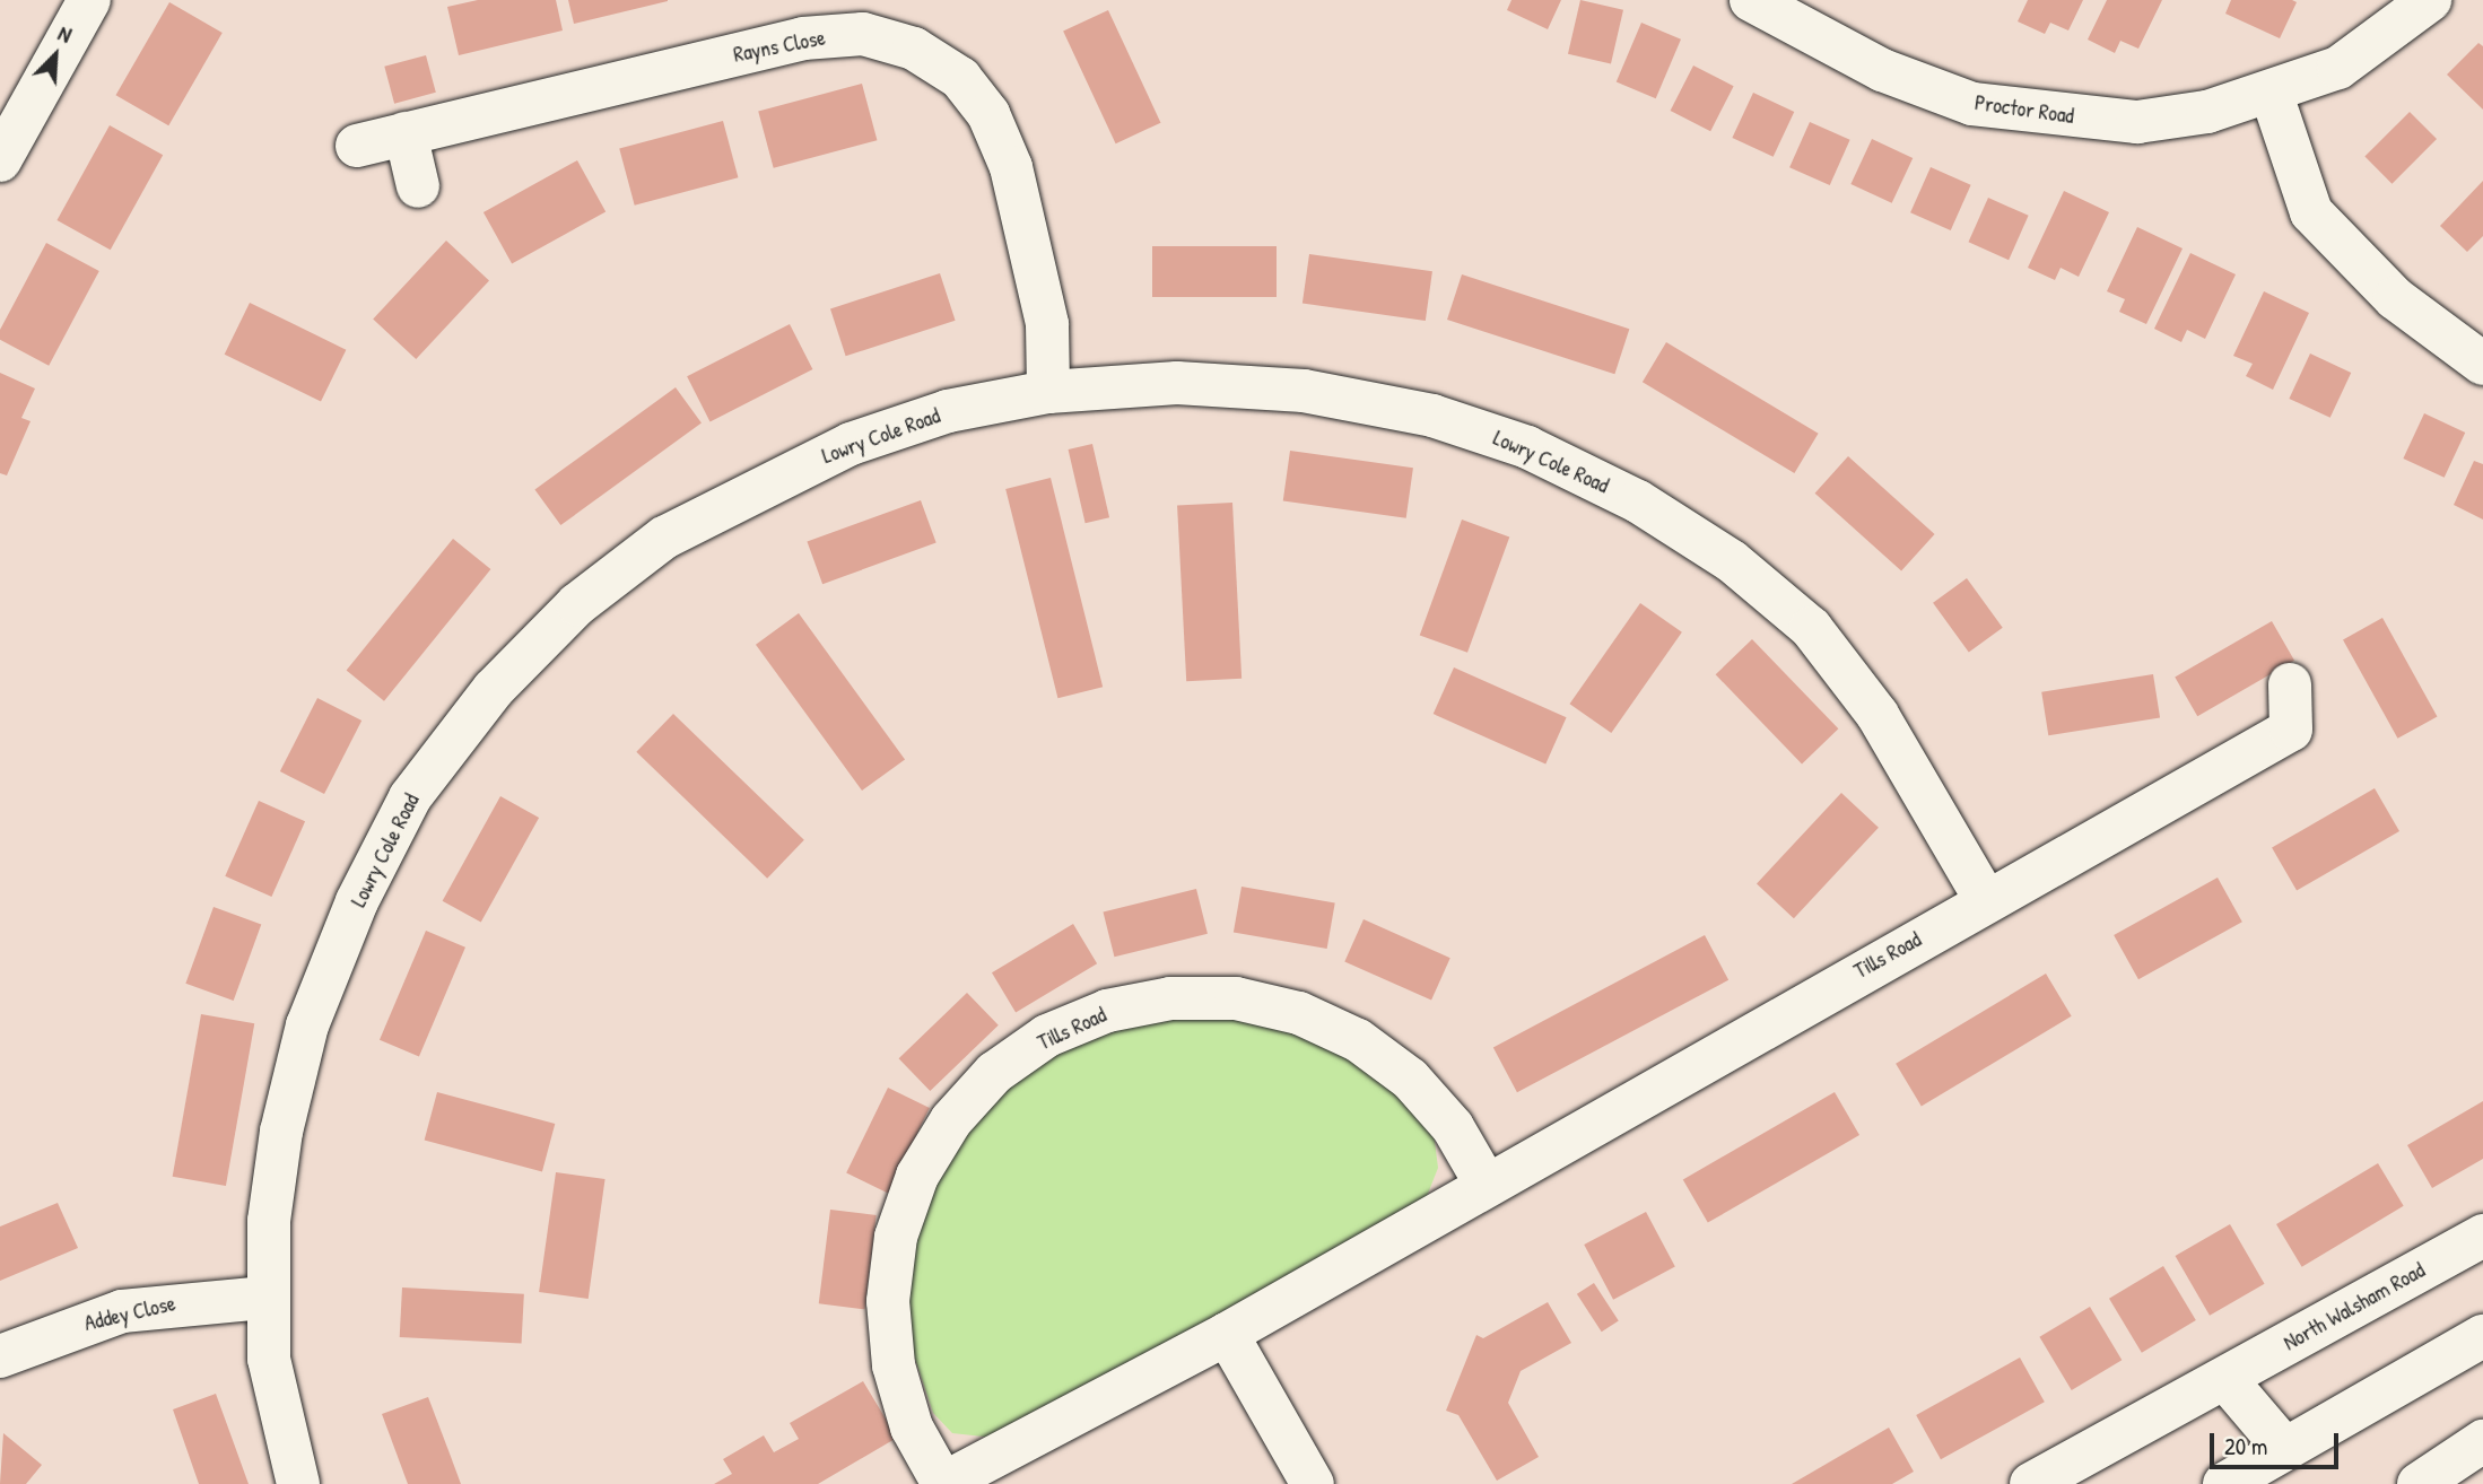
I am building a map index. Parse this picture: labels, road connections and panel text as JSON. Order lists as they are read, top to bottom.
{
  "streets": {
    "street": [
      "Rayns Close",
      "Proctor Road",
      "Lowry Cole Road",
      "Tills Road",
      "North Walsham Road",
      "Addey Close"
    ]
  },
  "crossings": [
    ["Rayns Close", "Lowry Cole Road"],
    ["Lowry Cole Road", "Tills Road"],
    ["Lowry Cole Road", "Addey Close"]
  ],
  "scale_bar": "20 m",
  "north": "top right"
}
